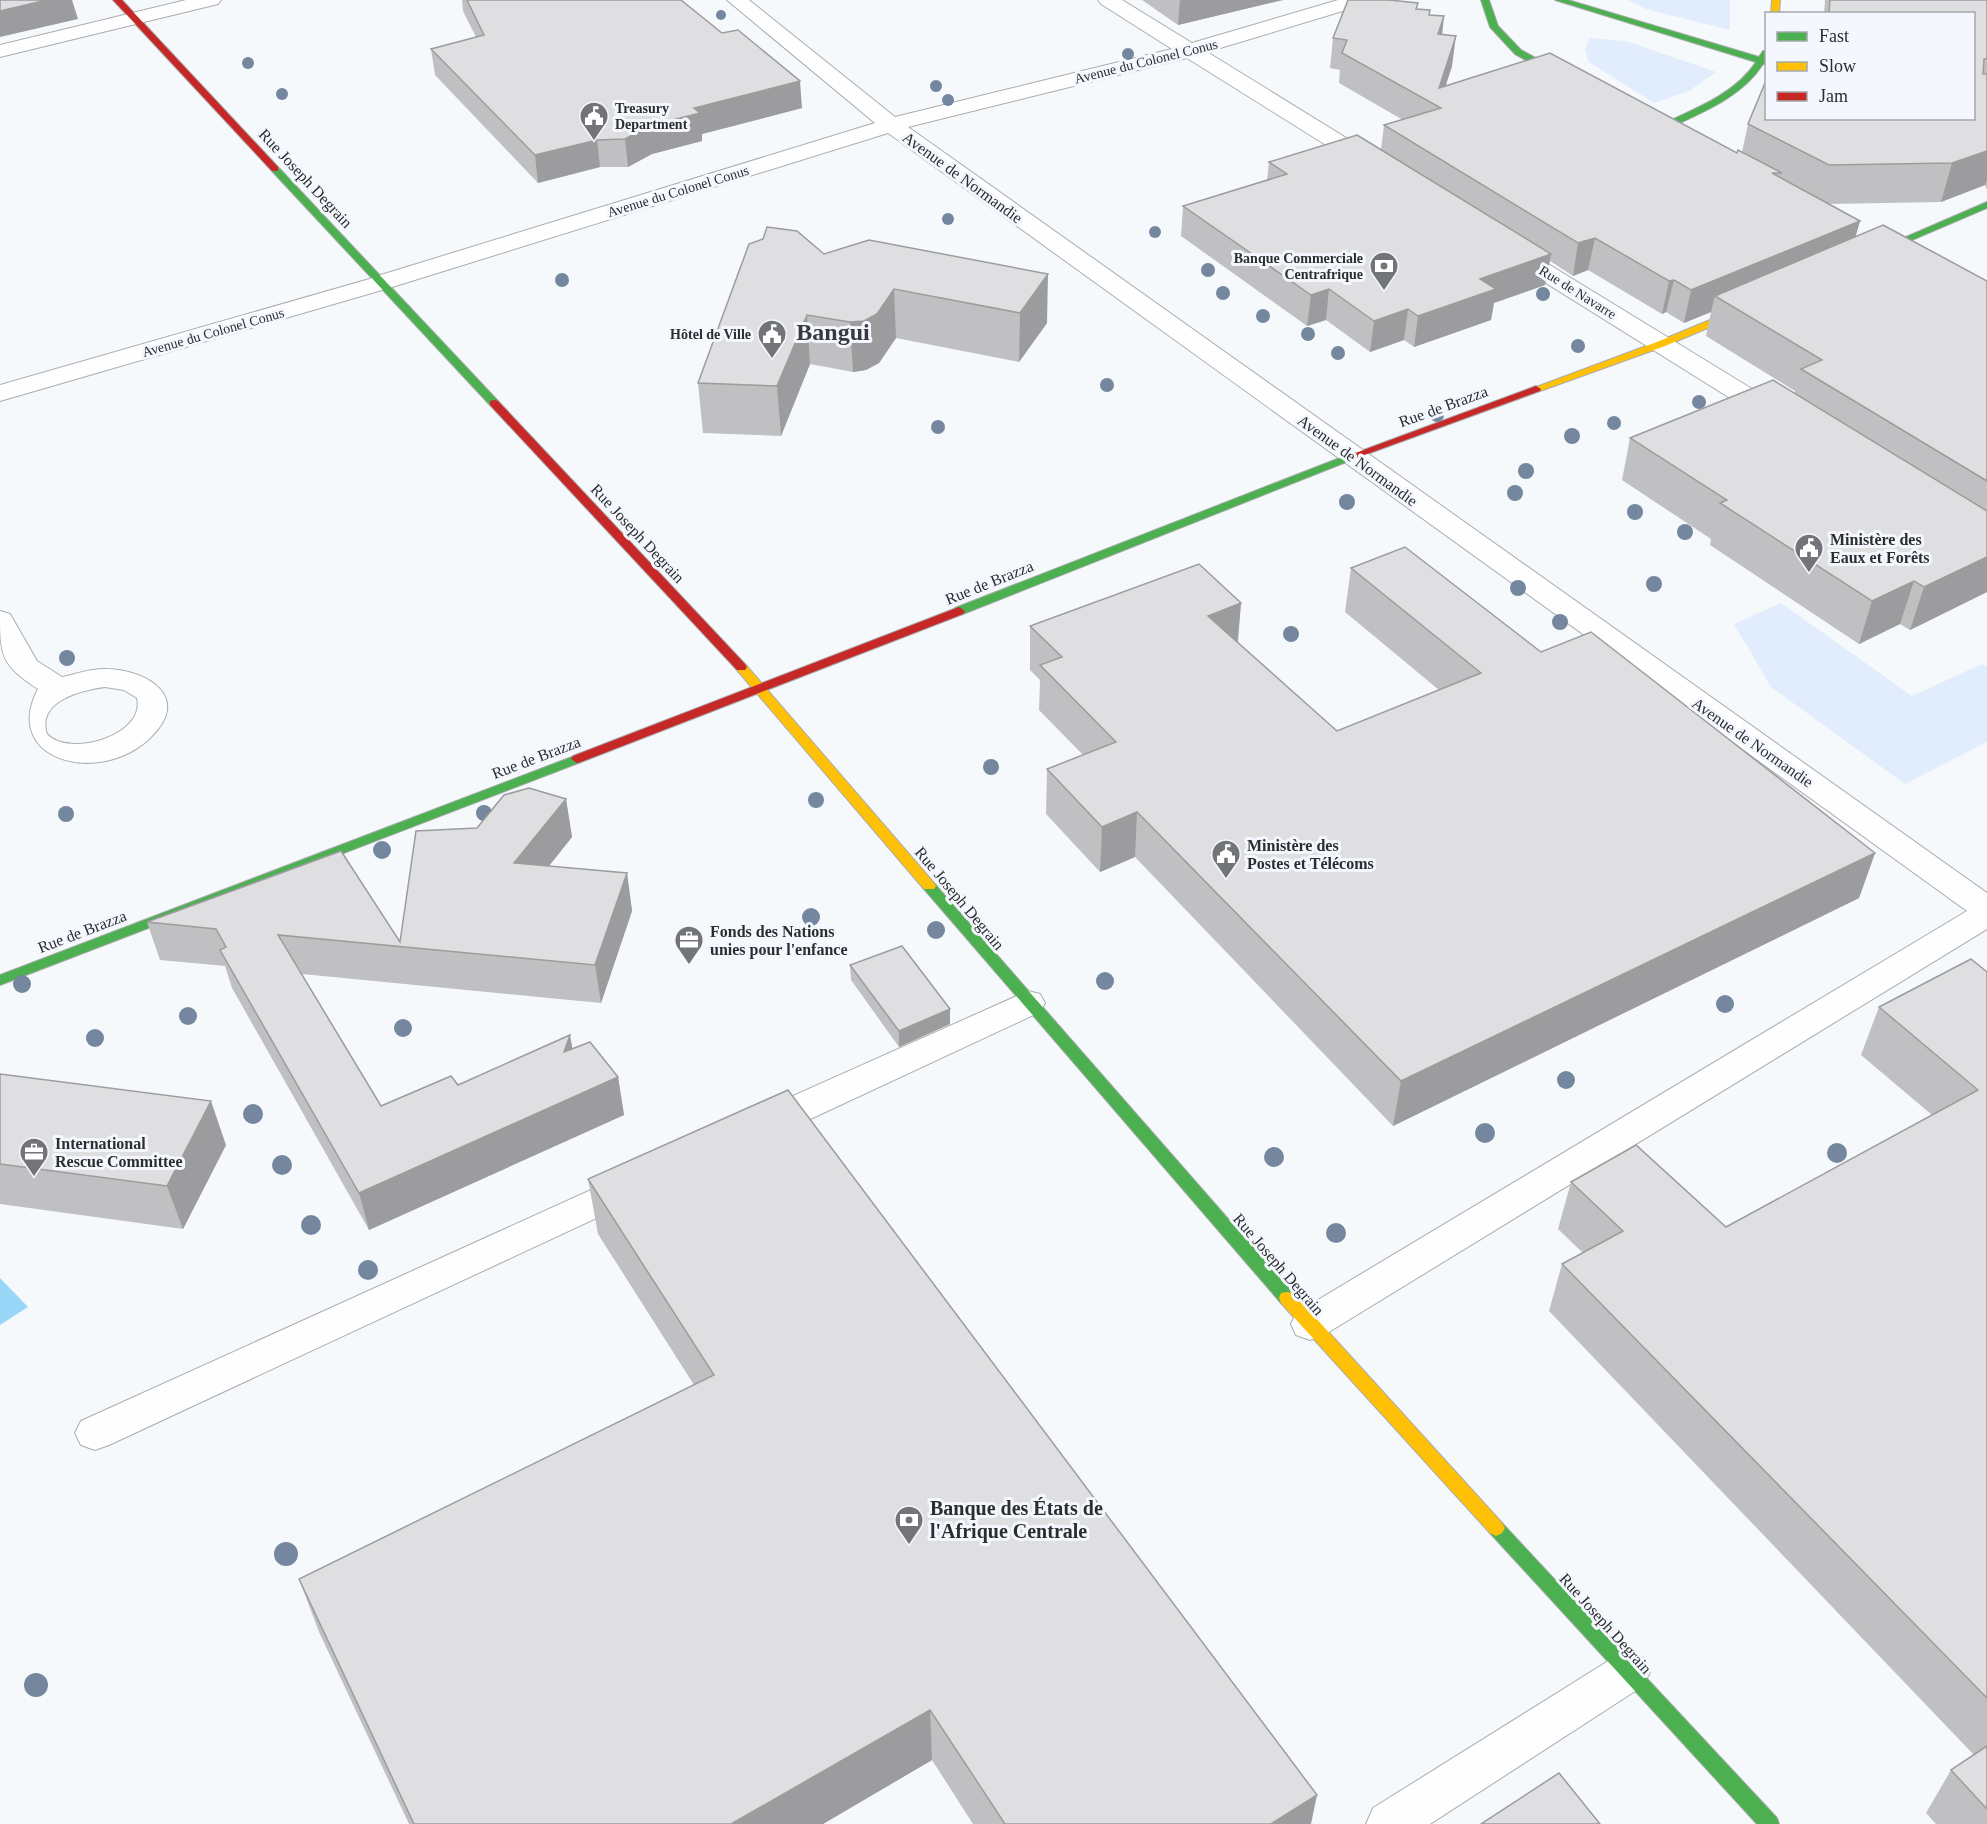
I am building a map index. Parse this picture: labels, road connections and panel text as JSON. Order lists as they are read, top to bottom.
{
  "streets": {
    "street": [
      "Avenue du Colonel Conus",
      "Avenue de Normandie",
      "Rue Joseph Degrain",
      "Rue de Navarre",
      "Rue de Brazza"
    ]
  },
  "crossings": [
    ["Avenue du Colonel Conus", "Avenue de Normandie"],
    ["Avenue du Colonel Conus", "Rue Joseph Degrain"],
    ["Avenue de Normandie", "Rue de Brazza"],
    ["Rue Joseph Degrain", "Rue de Brazza"],
    ["Rue de Navarre", "Rue de Brazza"]
  ],
  "districts": ["Bangui"],
  "places": {
    "public building": [
      "Treasury Department",
      "Hôtel de Ville",
      "Ministère des Eaux et Forêts",
      "Ministère des Postes et Télécoms"
    ],
    "bank": ["Banque Commerciale Centrafrique", "Banque des États de l'Afrique Centrale"],
    "office": ["Fonds des Nations unies pour l'enfance", "International Rescue Committee"]
  },
  "legend": ["Fast", "Slow", "Jam"]
}
